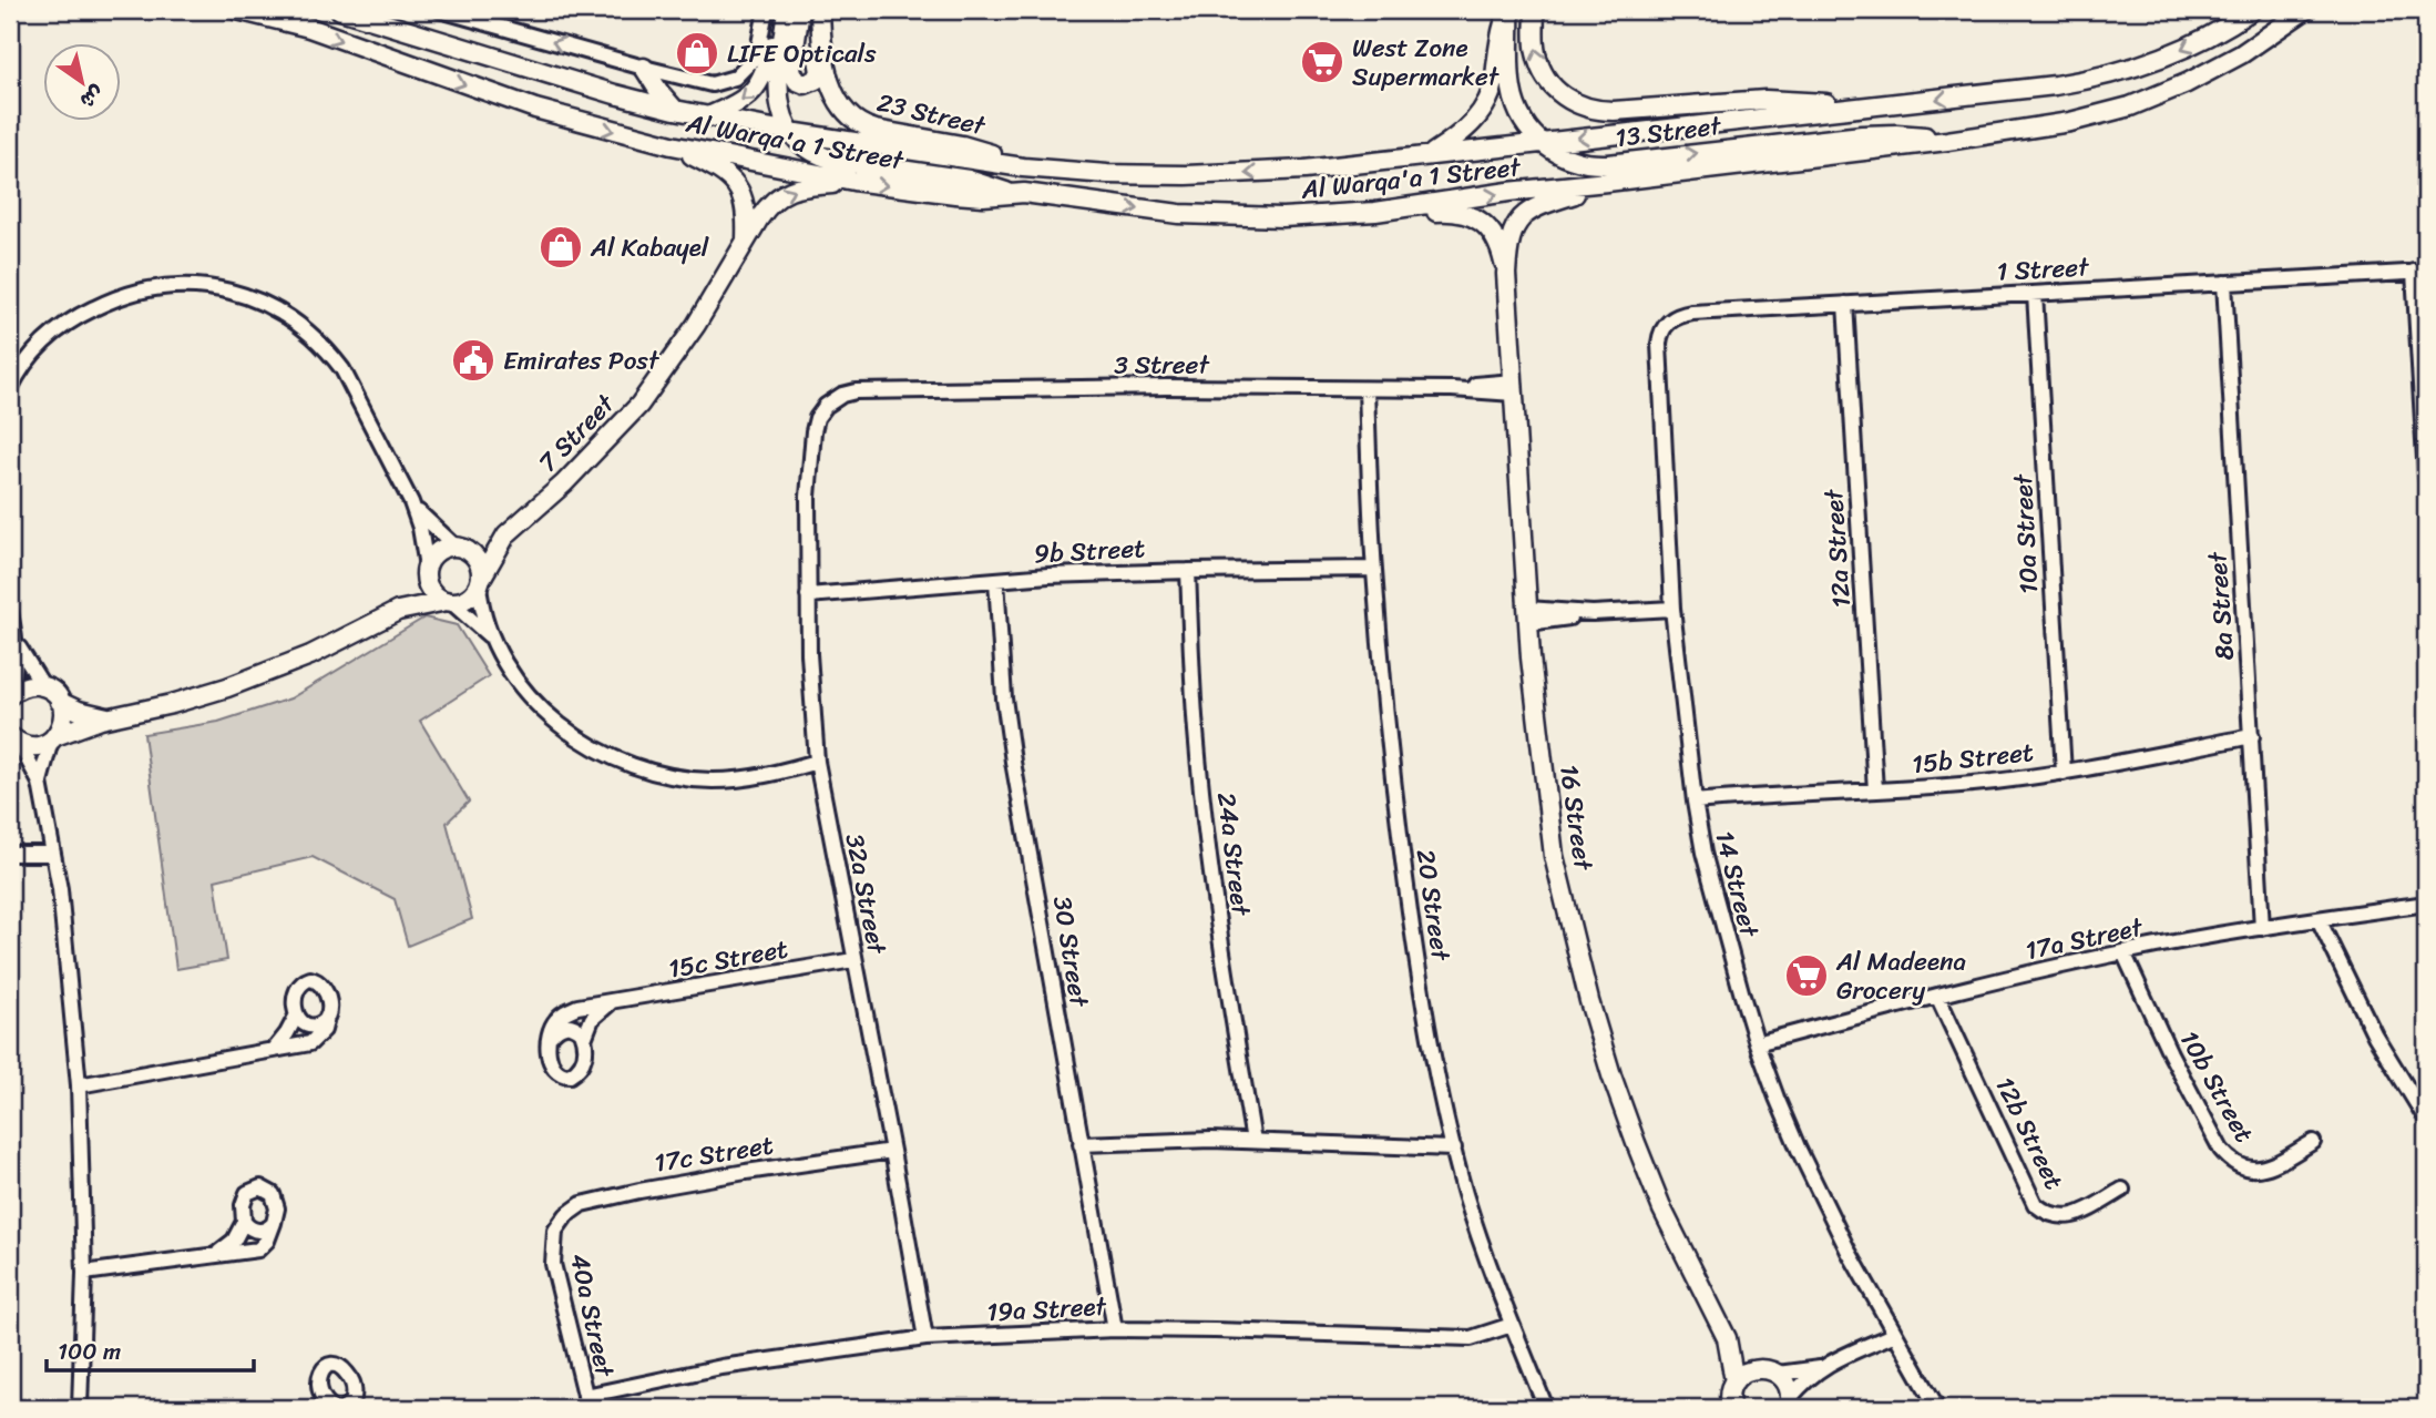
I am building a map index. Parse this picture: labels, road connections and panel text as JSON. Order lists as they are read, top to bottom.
{
  "streets": {
    "street": [
      "23 Street",
      "13 Street",
      "Al Warqa'a 1 Street",
      "1 Street",
      "3 Street",
      "7 Street",
      "10a Street",
      "12a Street",
      "9b Street",
      "8a Street",
      "15b Street",
      "16 Street",
      "24a Street",
      "14 Street",
      "32a Street",
      "20 Street",
      "17a Street",
      "30 Street",
      "15c Street",
      "10b Street",
      "12b Street",
      "17c Street",
      "19a Street",
      "40a Street"
    ]
  },
  "crossings": [
    ["23 Street", "Al Warqa'a 1 Street"],
    ["13 Street", "Al Warqa'a 1 Street"],
    ["Al Warqa'a 1 Street", "7 Street"],
    ["Al Warqa'a 1 Street", "16 Street"],
    ["1 Street", "10a Street"],
    ["1 Street", "12a Street"],
    ["1 Street", "8a Street"],
    ["1 Street", "14 Street"],
    ["3 Street", "16 Street"],
    ["3 Street", "32a Street"],
    ["3 Street", "20 Street"],
    ["10a Street", "15b Street"],
    ["12a Street", "15b Street"],
    ["9b Street", "24a Street"],
    ["9b Street", "32a Street"],
    ["9b Street", "20 Street"],
    ["9b Street", "30 Street"],
    ["8a Street", "15b Street"],
    ["8a Street", "17a Street"],
    ["15b Street", "14 Street"],
    ["14 Street", "17a Street"],
    ["32a Street", "15c Street"],
    ["32a Street", "17c Street"],
    ["32a Street", "19a Street"],
    ["20 Street", "19a Street"],
    ["17a Street", "10b Street"],
    ["17a Street", "12b Street"],
    ["30 Street", "19a Street"],
    ["17c Street", "40a Street"],
    ["19a Street", "40a Street"]
  ],
  "places": {
    "shop": ["LIFE Opticals", "Al Kabayel"],
    "supermarket": ["West Zone Supermarket", "Al Madeena Grocery"],
    "public building": ["Emirates Post"]
  },
  "scale_bar": "100 m",
  "north": "bottom right"
}
